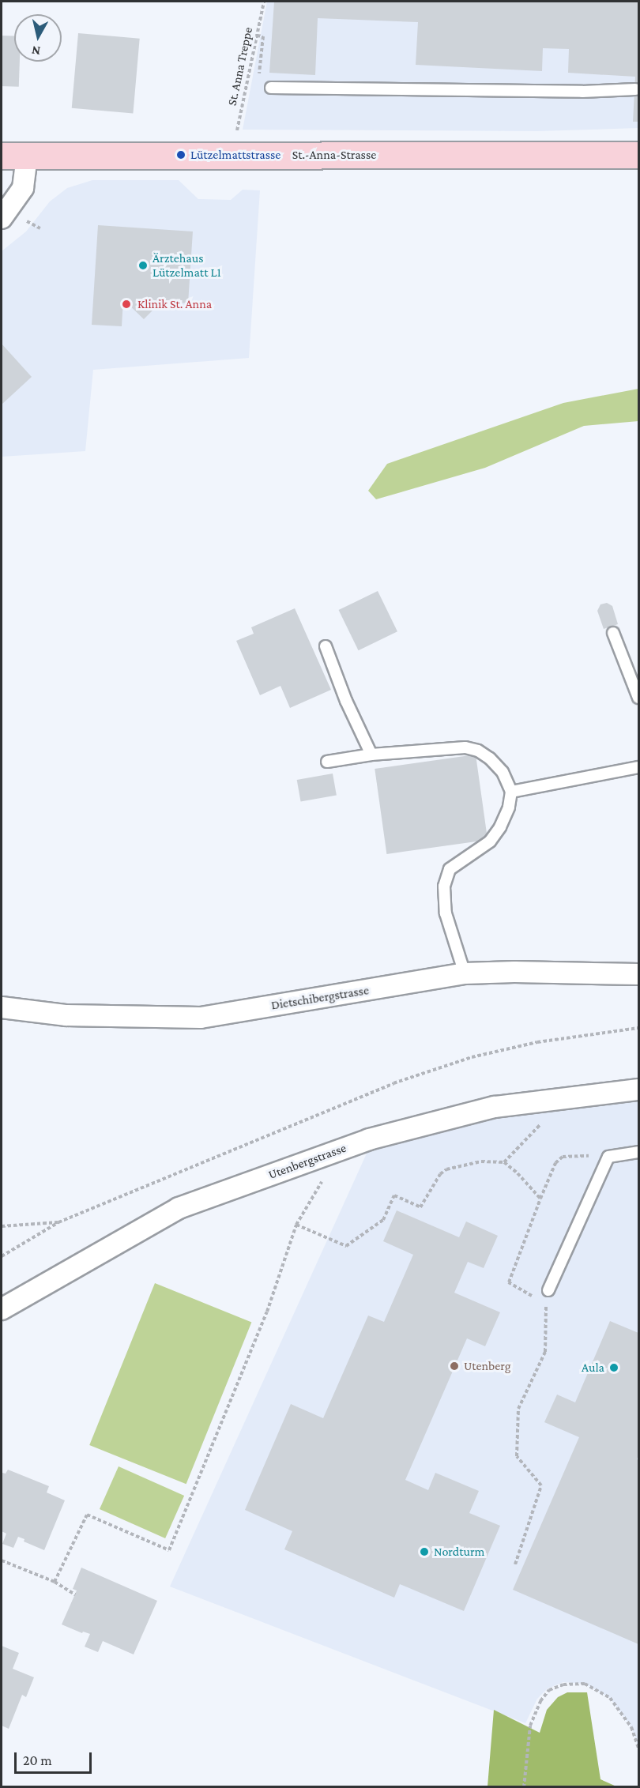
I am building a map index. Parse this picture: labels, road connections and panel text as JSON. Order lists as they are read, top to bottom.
{
  "streets": {
    "main road": ["St.-Anna-Strasse"],
    "street": ["Dietschibergstrasse", "Utenbergstrasse"],
    "path": ["St. Anna Treppe"]
  },
  "places": [
    "Lützelmattstrasse",
    "Ärztehaus Lützelmatt L1",
    "Klinik St. Anna",
    "Utenberg",
    "Aula",
    "Nordturm"
  ],
  "scale_bar": "20 m",
  "north": "bottom"
}
